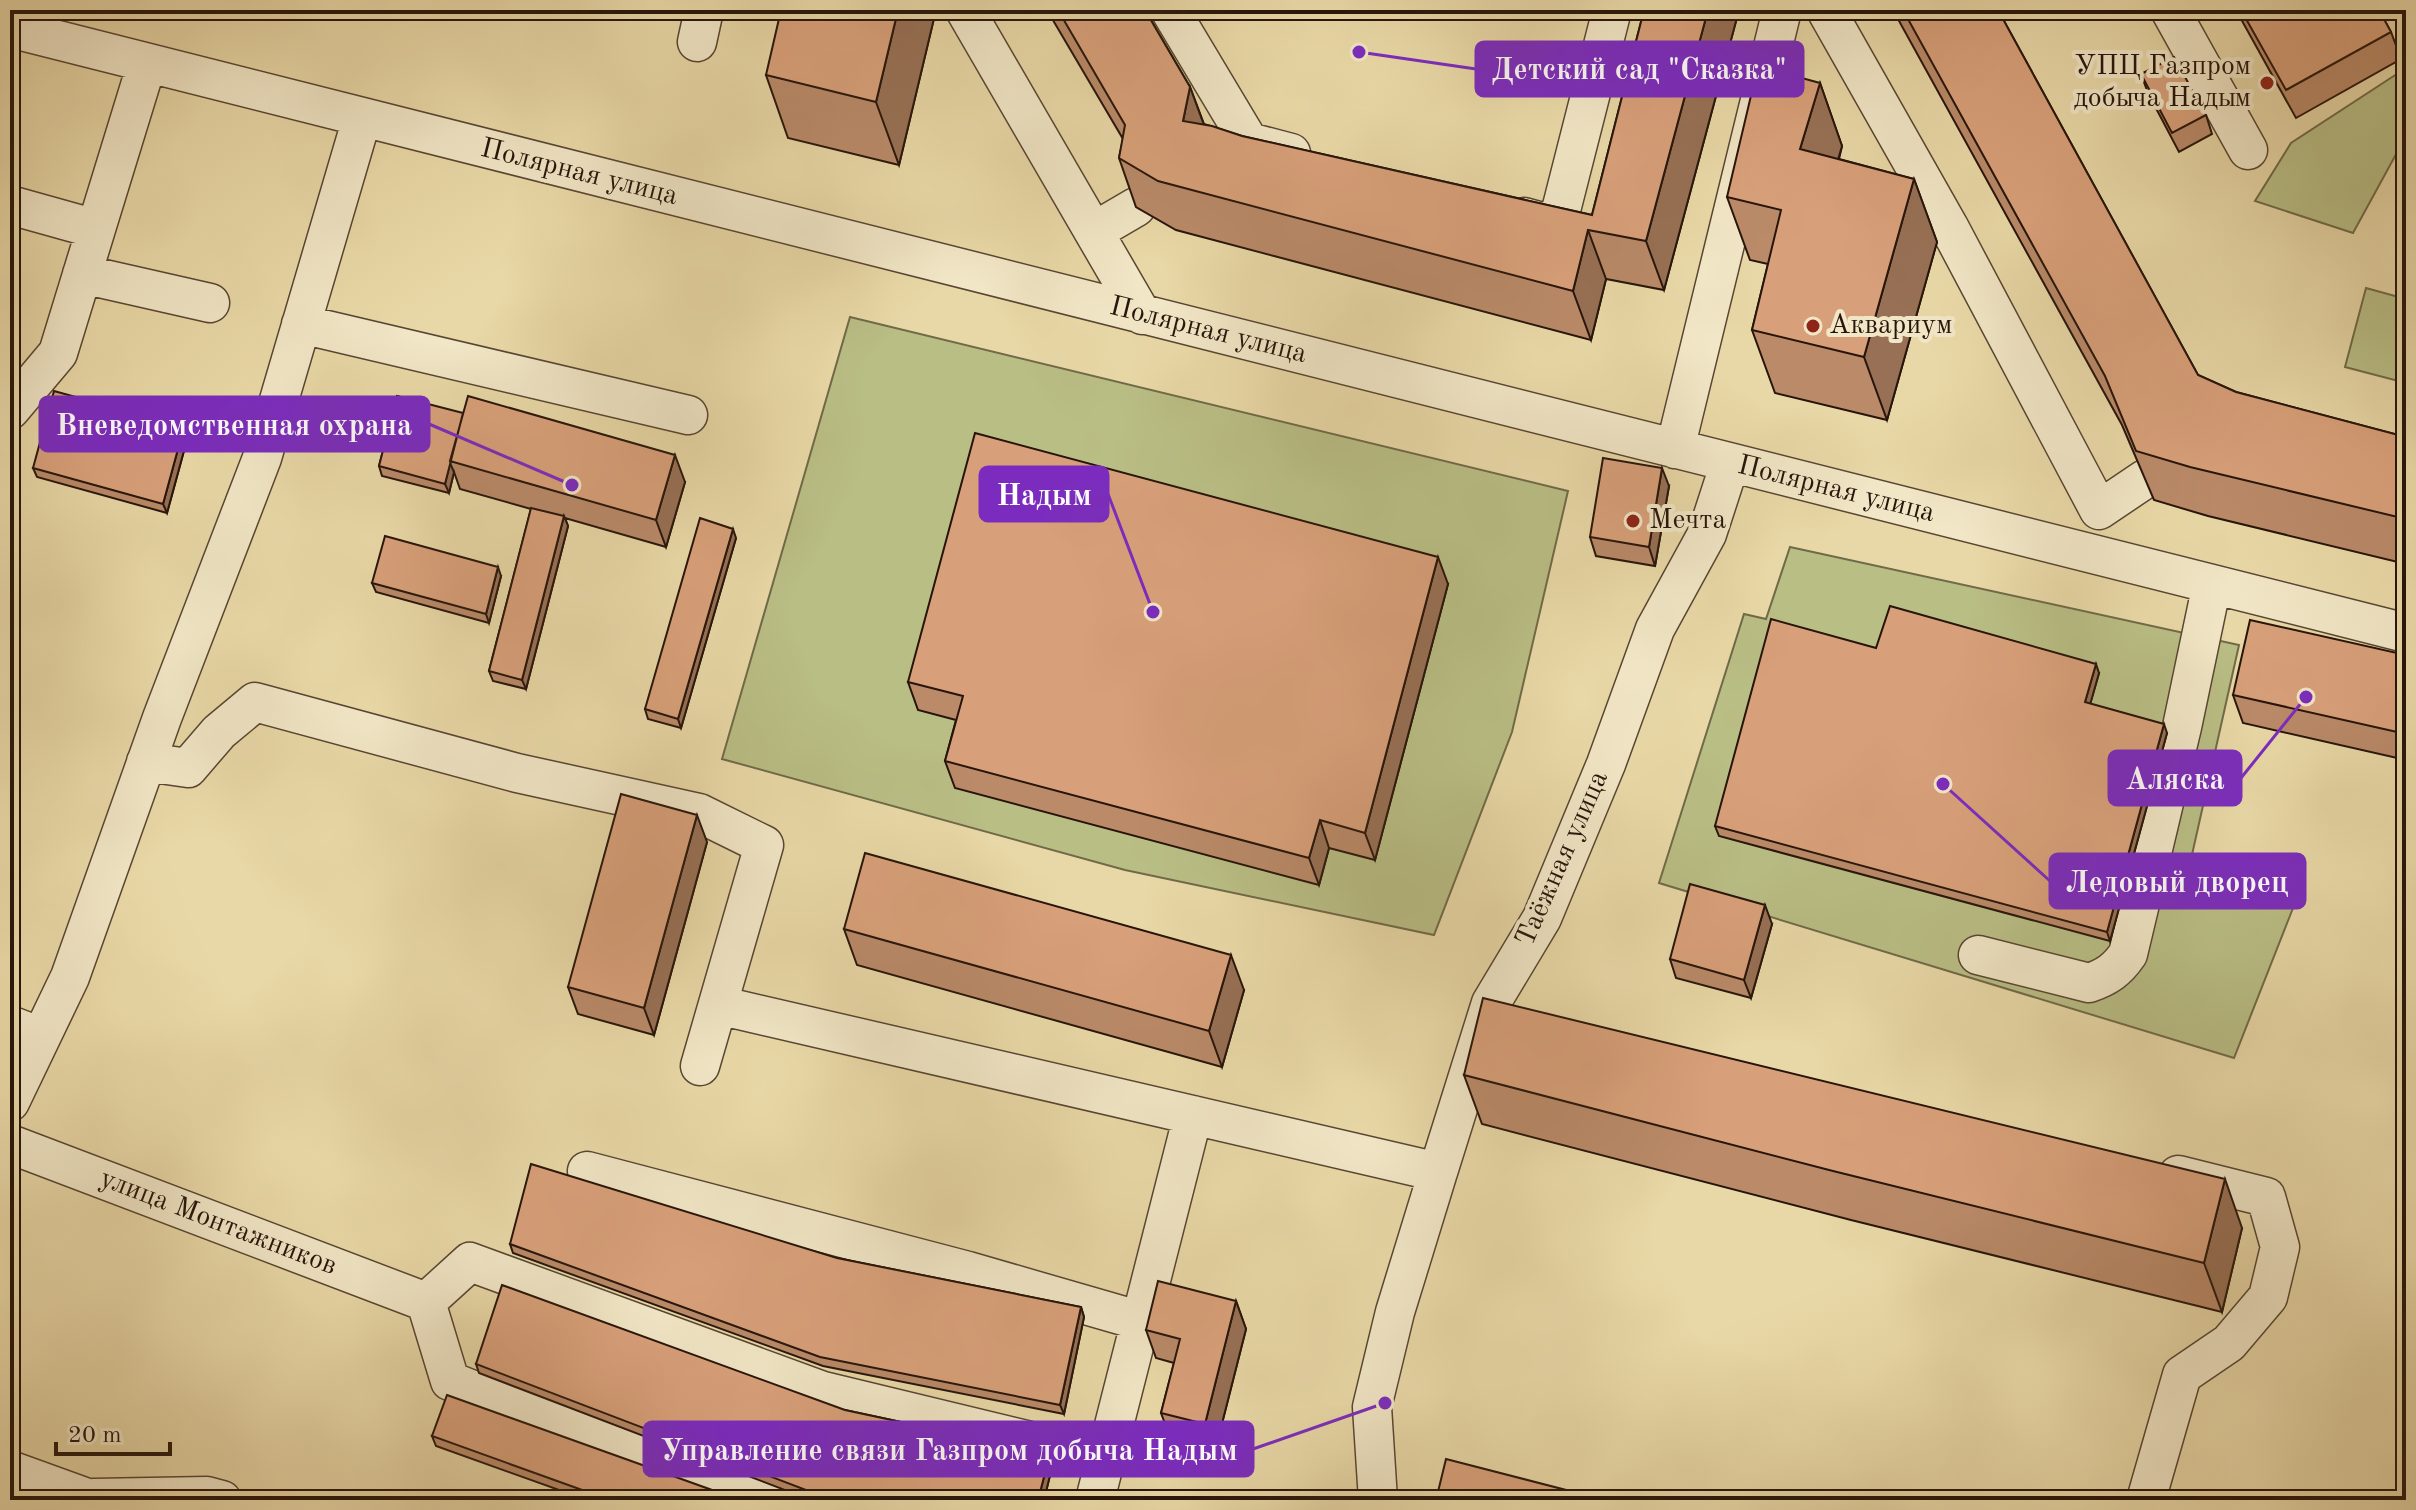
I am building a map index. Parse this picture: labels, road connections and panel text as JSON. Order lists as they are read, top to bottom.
{
  "streets": {
    "street": ["Полярная улица", "Таёжная улица", "улица Монтажников"]
  },
  "crossings": [
    ["Полярная улица", "Таёжная улица"]
  ],
  "places": [
    "Детский сад \"Сказка\"",
    "УПЦ Газпром добыча Надым",
    "Аквариум",
    "Вневедомственная охрана",
    "Мечта",
    "Надым",
    "Аляска",
    "Ледовый дворец",
    "Управление связи Газпром добыча Надым"
  ],
  "scale_bar": "20 m"
}
